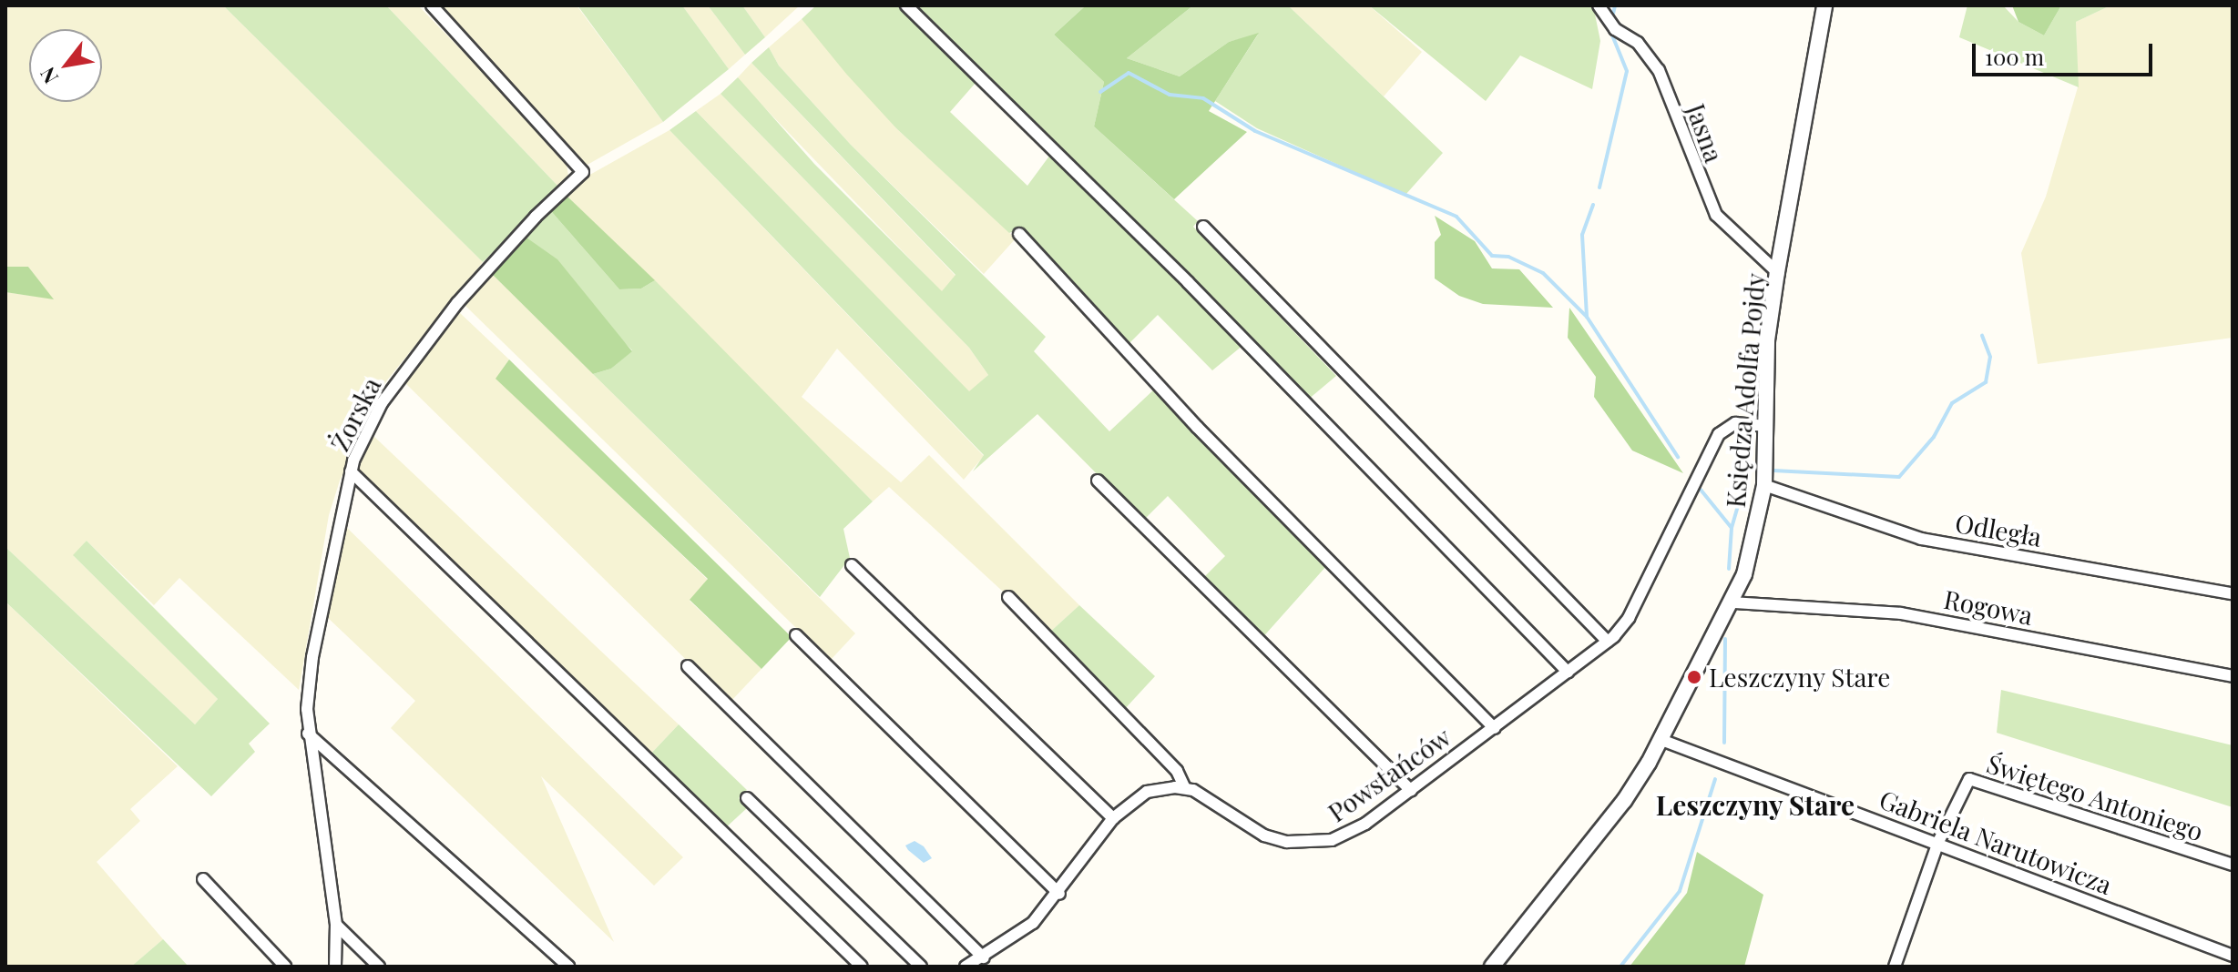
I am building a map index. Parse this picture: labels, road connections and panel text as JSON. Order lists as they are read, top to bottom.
{
  "streets": {
    "street": [
      "Jasna",
      "Księdza Adolfa Pojdy",
      "Żorska",
      "Odległa",
      "Rogowa",
      "Powstańców",
      "Świętego Antoniego",
      "Gabriela Narutowicza"
    ]
  },
  "crossings": [
    ["Jasna", "Księdza Adolfa Pojdy"],
    ["Księdza Adolfa Pojdy", "Odległa"],
    ["Księdza Adolfa Pojdy", "Rogowa"],
    ["Księdza Adolfa Pojdy", "Powstańców"],
    ["Księdza Adolfa Pojdy", "Gabriela Narutowicza"],
    ["Świętego Antoniego", "Gabriela Narutowicza"]
  ],
  "districts": ["Leszczyny Stare"],
  "places": ["Leszczyny Stare"],
  "scale_bar": "100 m",
  "north": "bottom left"
}
